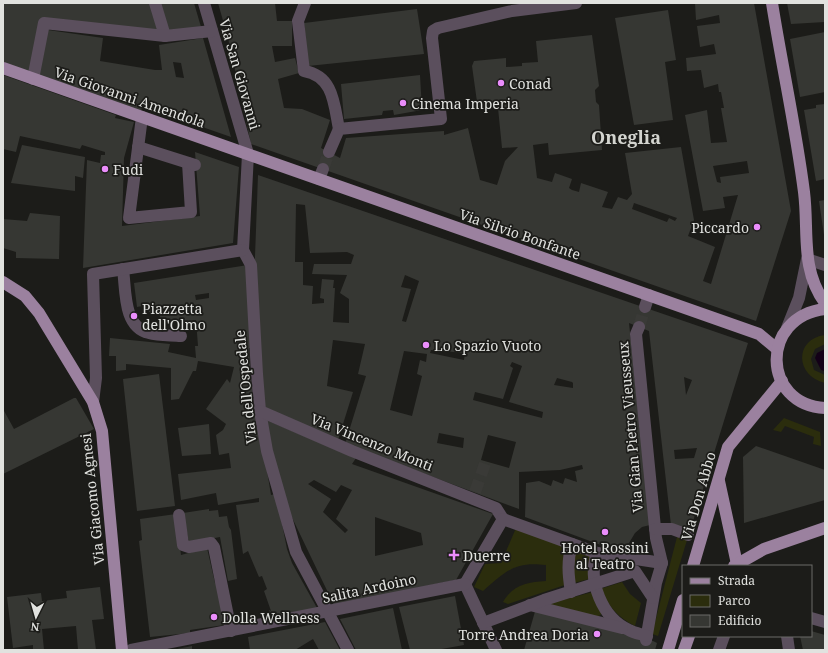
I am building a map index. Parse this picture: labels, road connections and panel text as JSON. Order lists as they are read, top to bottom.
{
  "streets": {
    "main road": [
      "Via Giovanni Amendola",
      "Via Silvio Bonfante",
      "Via Don Abbo",
      "Via Giacomo Agnesi"
    ],
    "street": [
      "Via San Giovanni",
      "Via dell'Ospedale",
      "Via Gian Pietro Vieusseux",
      "Via Vincenzo Monti",
      "Salita Ardoino"
    ]
  },
  "crossings": [
    ["Via San Giovanni", "Via Giovanni Amendola"],
    ["Via San Giovanni", "Via Silvio Bonfante"],
    ["Via San Giovanni", "Via dell'Ospedale"],
    ["Via Giovanni Amendola", "Via Silvio Bonfante"],
    ["Via Giovanni Amendola", "Via dell'Ospedale"],
    ["Via Silvio Bonfante", "Via dell'Ospedale"],
    ["Via dell'Ospedale", "Via Vincenzo Monti"],
    ["Via dell'Ospedale", "Salita Ardoino"]
  ],
  "districts": ["Oneglia"],
  "places": {
    "other": [
      "Conad",
      "Cinema Imperia",
      "Fudi",
      "Piccardo",
      "Piazzetta dell'Olmo",
      "Lo Spazio Vuoto",
      "Hotel Rossini al Teatro",
      "Dolla Wellness",
      "Torre Andrea Doria"
    ],
    "health": ["Duerre"]
  },
  "legend": ["Strada", "Parco", "Edificio"],
  "north": "bottom"
}
